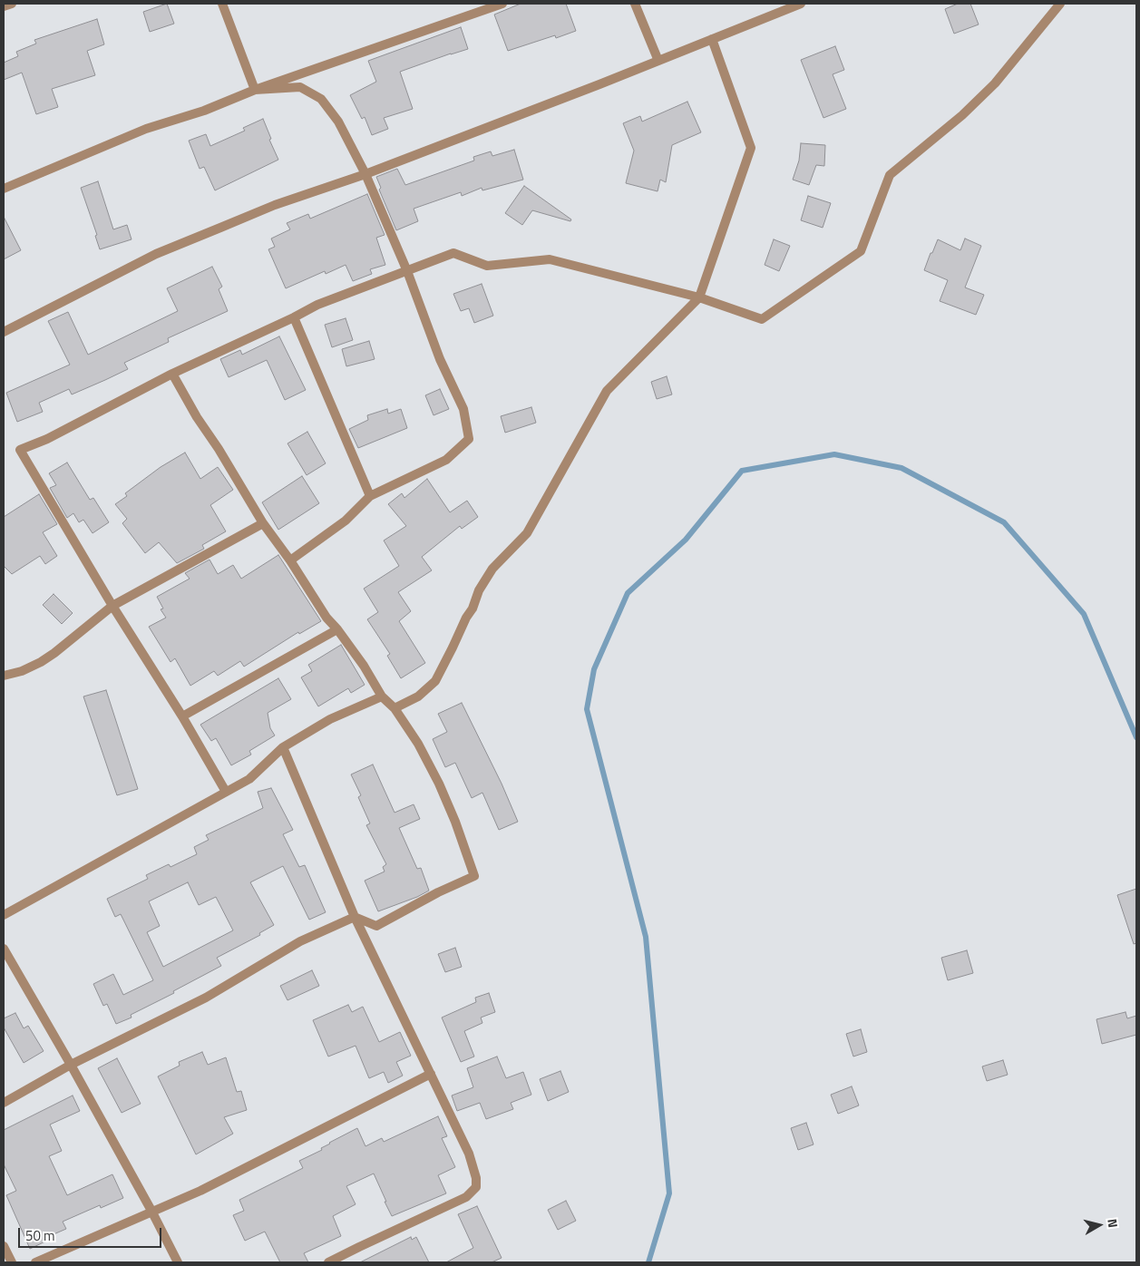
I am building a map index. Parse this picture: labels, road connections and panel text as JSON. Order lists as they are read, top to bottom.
{
  "scale_bar": "50 m",
  "north": "right"
}
